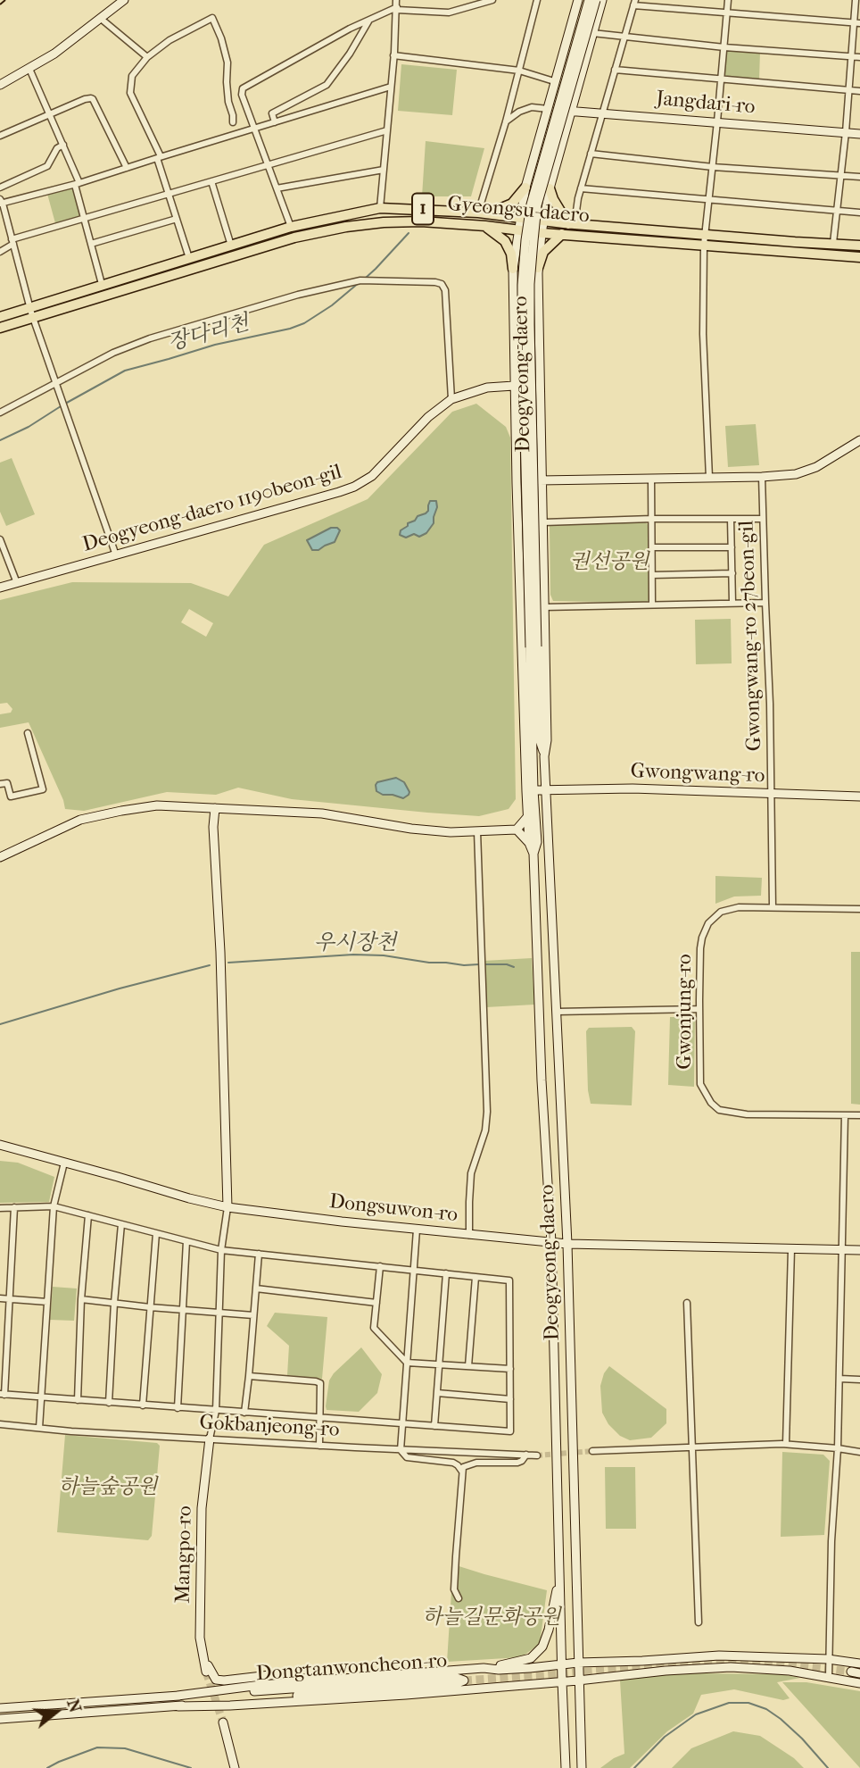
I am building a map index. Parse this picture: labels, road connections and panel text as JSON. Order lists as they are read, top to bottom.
{
  "streets": {
    "main road": [
      "Jangdari-ro",
      "1",
      "Gyeongsu-daero",
      "Deogyeong-daero",
      "Deogyeong-daero 1190beon-gil",
      "Gwongwang-ro",
      "Dongsuwon-ro",
      "Mangpo-ro",
      "Dongtanwoncheon-ro"
    ],
    "street": ["Gwongwang-ro 27beon-gil", "Gwonjung-ro", "Gokbanjeong-ro"]
  },
  "crossings": [
    ["Jangdari-ro", "Deogyeong-daero"],
    ["Gyeongsu-daero", "Deogyeong-daero"],
    ["Deogyeong-daero", "Deogyeong-daero 1190beon-gil"],
    ["Deogyeong-daero", "Gwongwang-ro"],
    ["Deogyeong-daero", "Dongsuwon-ro"],
    ["Gwongwang-ro 27beon-gil", "Gwongwang-ro"],
    ["Gwongwang-ro 27beon-gil", "Gwonjung-ro"],
    ["Gokbanjeong-ro", "Mangpo-ro"]
  ],
  "water": ["장다리천", "우시장천"],
  "parks": ["권선공원", "하늘숲공원", "하늘길문화공원"],
  "north": "right"
}
